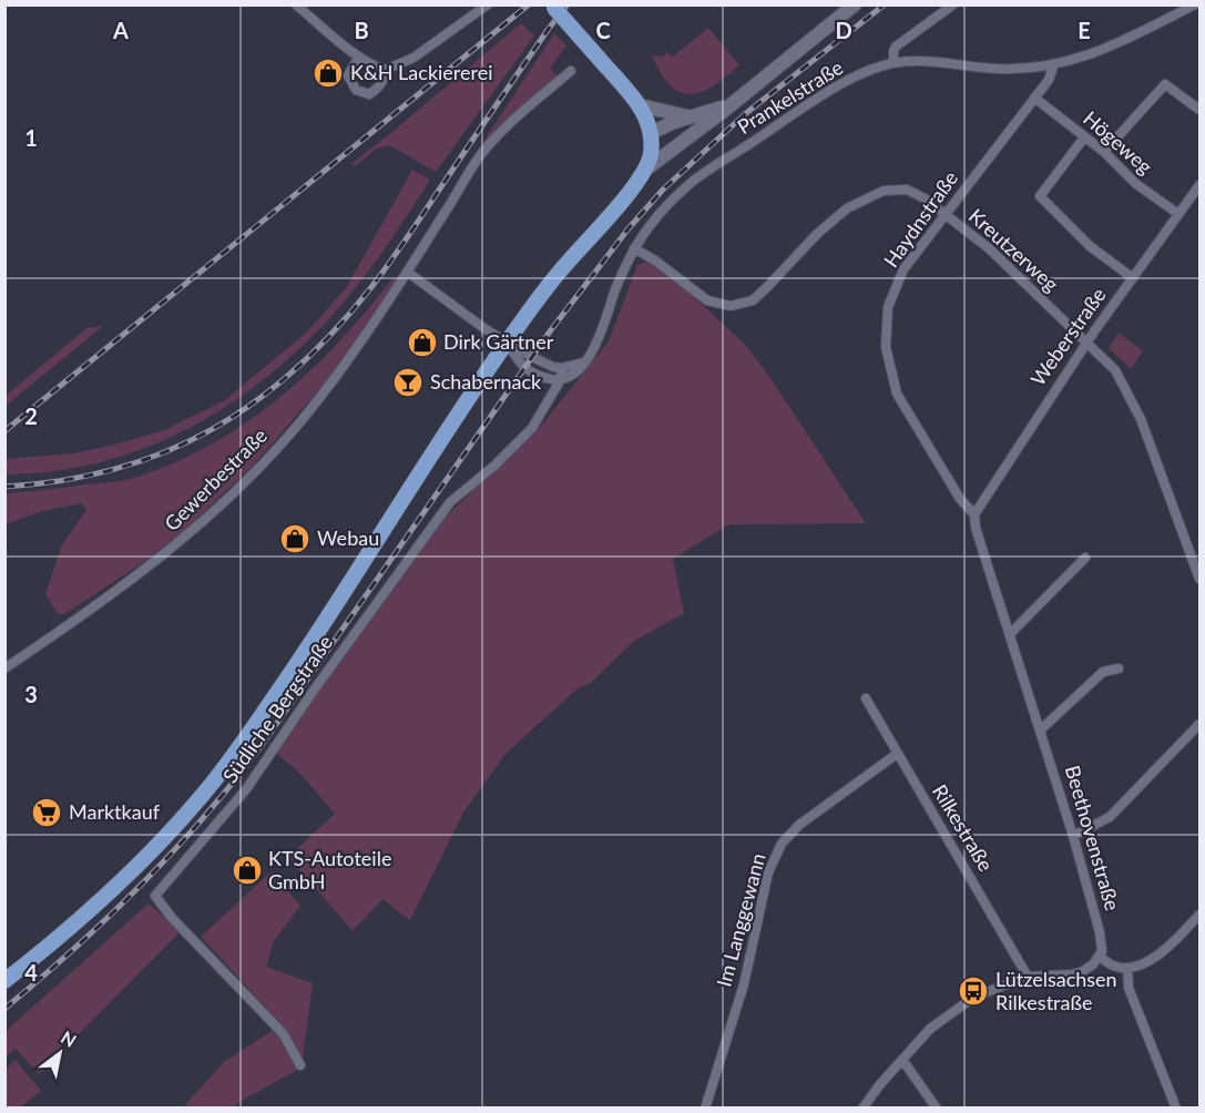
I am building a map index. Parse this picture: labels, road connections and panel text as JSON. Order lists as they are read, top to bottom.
{
  "streets": {
    "street": [
      "Prankelstraße",
      "Högeweg",
      "Haydnstraße",
      "Kreutzerweg",
      "Weberstraße",
      "Gewerbestraße",
      "Südliche Bergstraße",
      "Rilkestraße",
      "Beethovenstraße",
      "Im Langgewann"
    ]
  },
  "crossings": [
    ["Prankelstraße", "Haydnstraße"],
    ["Prankelstraße", "Kreutzerweg"],
    ["Prankelstraße", "Südliche Bergstraße"],
    ["Högeweg", "Haydnstraße"],
    ["Högeweg", "Weberstraße"],
    ["Haydnstraße", "Kreutzerweg"],
    ["Haydnstraße", "Weberstraße"],
    ["Haydnstraße", "Beethovenstraße"],
    ["Kreutzerweg", "Weberstraße"],
    ["Weberstraße", "Beethovenstraße"],
    ["Rilkestraße", "Im Langgewann"]
  ],
  "places": {
    "shop": [
      "K&H Lackiererei",
      "Dirk Gärtner",
      "Webau",
      "KTS-Autoteile GmbH"
    ],
    "bar": ["Schabernack"],
    "supermarket": ["Marktkauf"],
    "bus stop": ["Lützelsachsen Rilkestraße"]
  },
  "north": "top right",
  "grid": {
    "columns": [
      "A",
      "B",
      "C",
      "D",
      "E"
    ],
    "rows": [
      "1",
      "2",
      "3",
      "4"
    ]
  }
}
